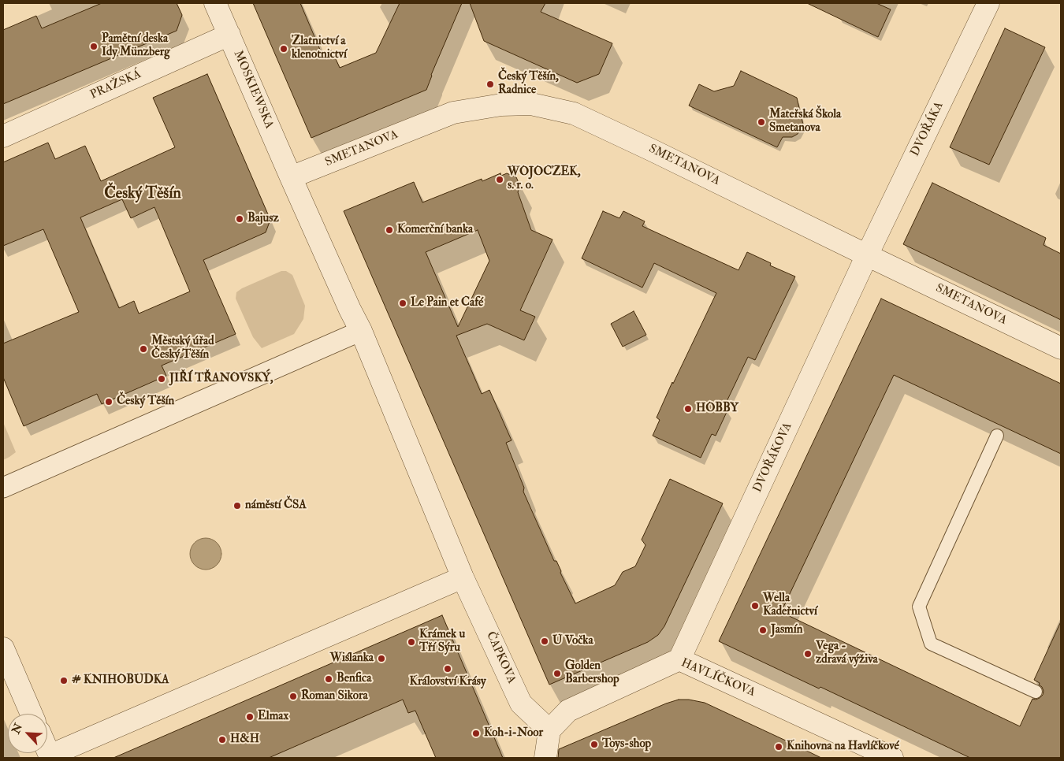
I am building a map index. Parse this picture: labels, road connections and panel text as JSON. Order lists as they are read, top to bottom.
{
  "streets": {
    "street": [
      "PRAŽSKÁ",
      "MOSKIEWSKA",
      "DVOŘÁKA",
      "SMETANOVA",
      "DVOŘÁKOVA",
      "ČAPKOVA",
      "HAVLÍČKOVA"
    ]
  },
  "crossings": [
    ["PRAŽSKÁ", "MOSKIEWSKA"],
    ["MOSKIEWSKA", "SMETANOVA"],
    ["DVOŘÁKA", "SMETANOVA"],
    ["DVOŘÁKA", "DVOŘÁKOVA"],
    ["SMETANOVA", "DVOŘÁKOVA"],
    ["DVOŘÁKOVA", "HAVLÍČKOVA"],
    ["ČAPKOVA", "HAVLÍČKOVA"]
  ],
  "districts": ["Český Těšín"],
  "places": [
    "Pamětní deska Idy Münzberg",
    "Zlatnictví a klenotnictví",
    "Český Těšín, Radnice",
    "Mateřská Škola Smetanova",
    "WOJOCZEK, s. r. o.",
    "Bajusz",
    "Komerční banka",
    "Le Pain et Café",
    "Městský úřad Český Těšín",
    "JIŘÍ TŘANOVSKÝ,",
    "Český Těšín",
    "HOBBY",
    "náměstí ČSA",
    "Wella Kadeřnictví",
    "Jasmín",
    "U Vočka",
    "Krámek u Tří Sýru",
    "Vega - zdravá výživa",
    "Wiślanka",
    "Království Krásy",
    "Golden Barbershop",
    "Benfica",
    "# KNIHOBUDKA",
    "Roman Sikora",
    "Elmax",
    "Koh-i-Noor",
    "H&H",
    "Toys-shop",
    "Knihovna na Havlíčkové"
  ],
  "north": "top left"
}
